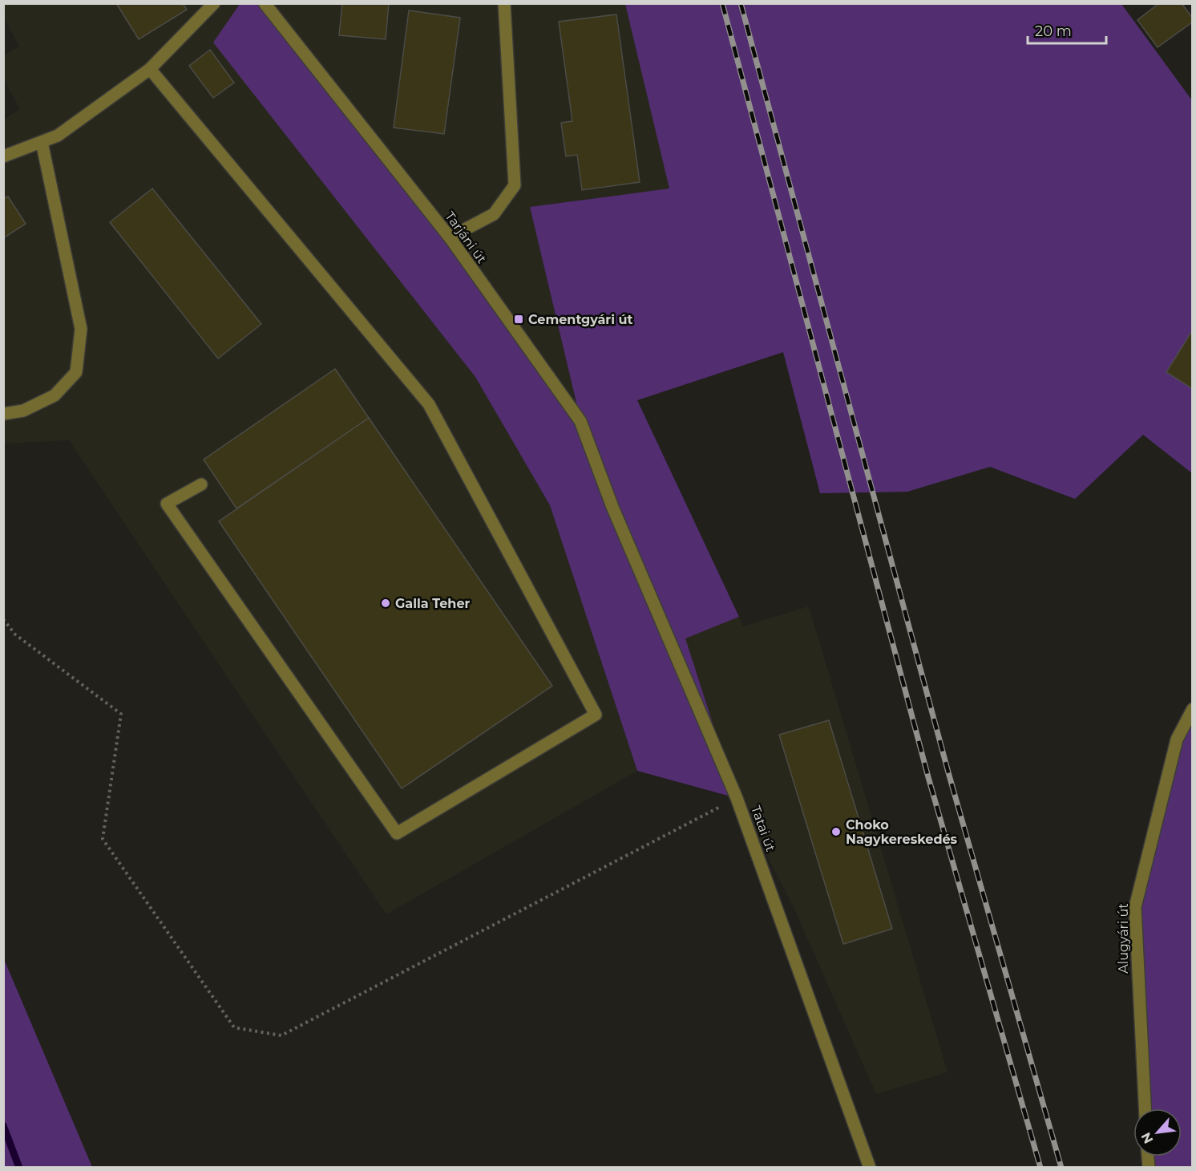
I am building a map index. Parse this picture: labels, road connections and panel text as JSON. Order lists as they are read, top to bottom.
{
  "streets": {
    "street": ["Tarjáni út", "Tatai út", "Alugyári út"]
  },
  "crossings": [
    ["Tarjáni út", "Tatai út"]
  ],
  "places": {
    "transit": ["Cementgyári út"],
    "other": ["Galla Teher", "Choko Nagykereskedés"]
  },
  "scale_bar": "20 m",
  "north": "bottom left"
}
